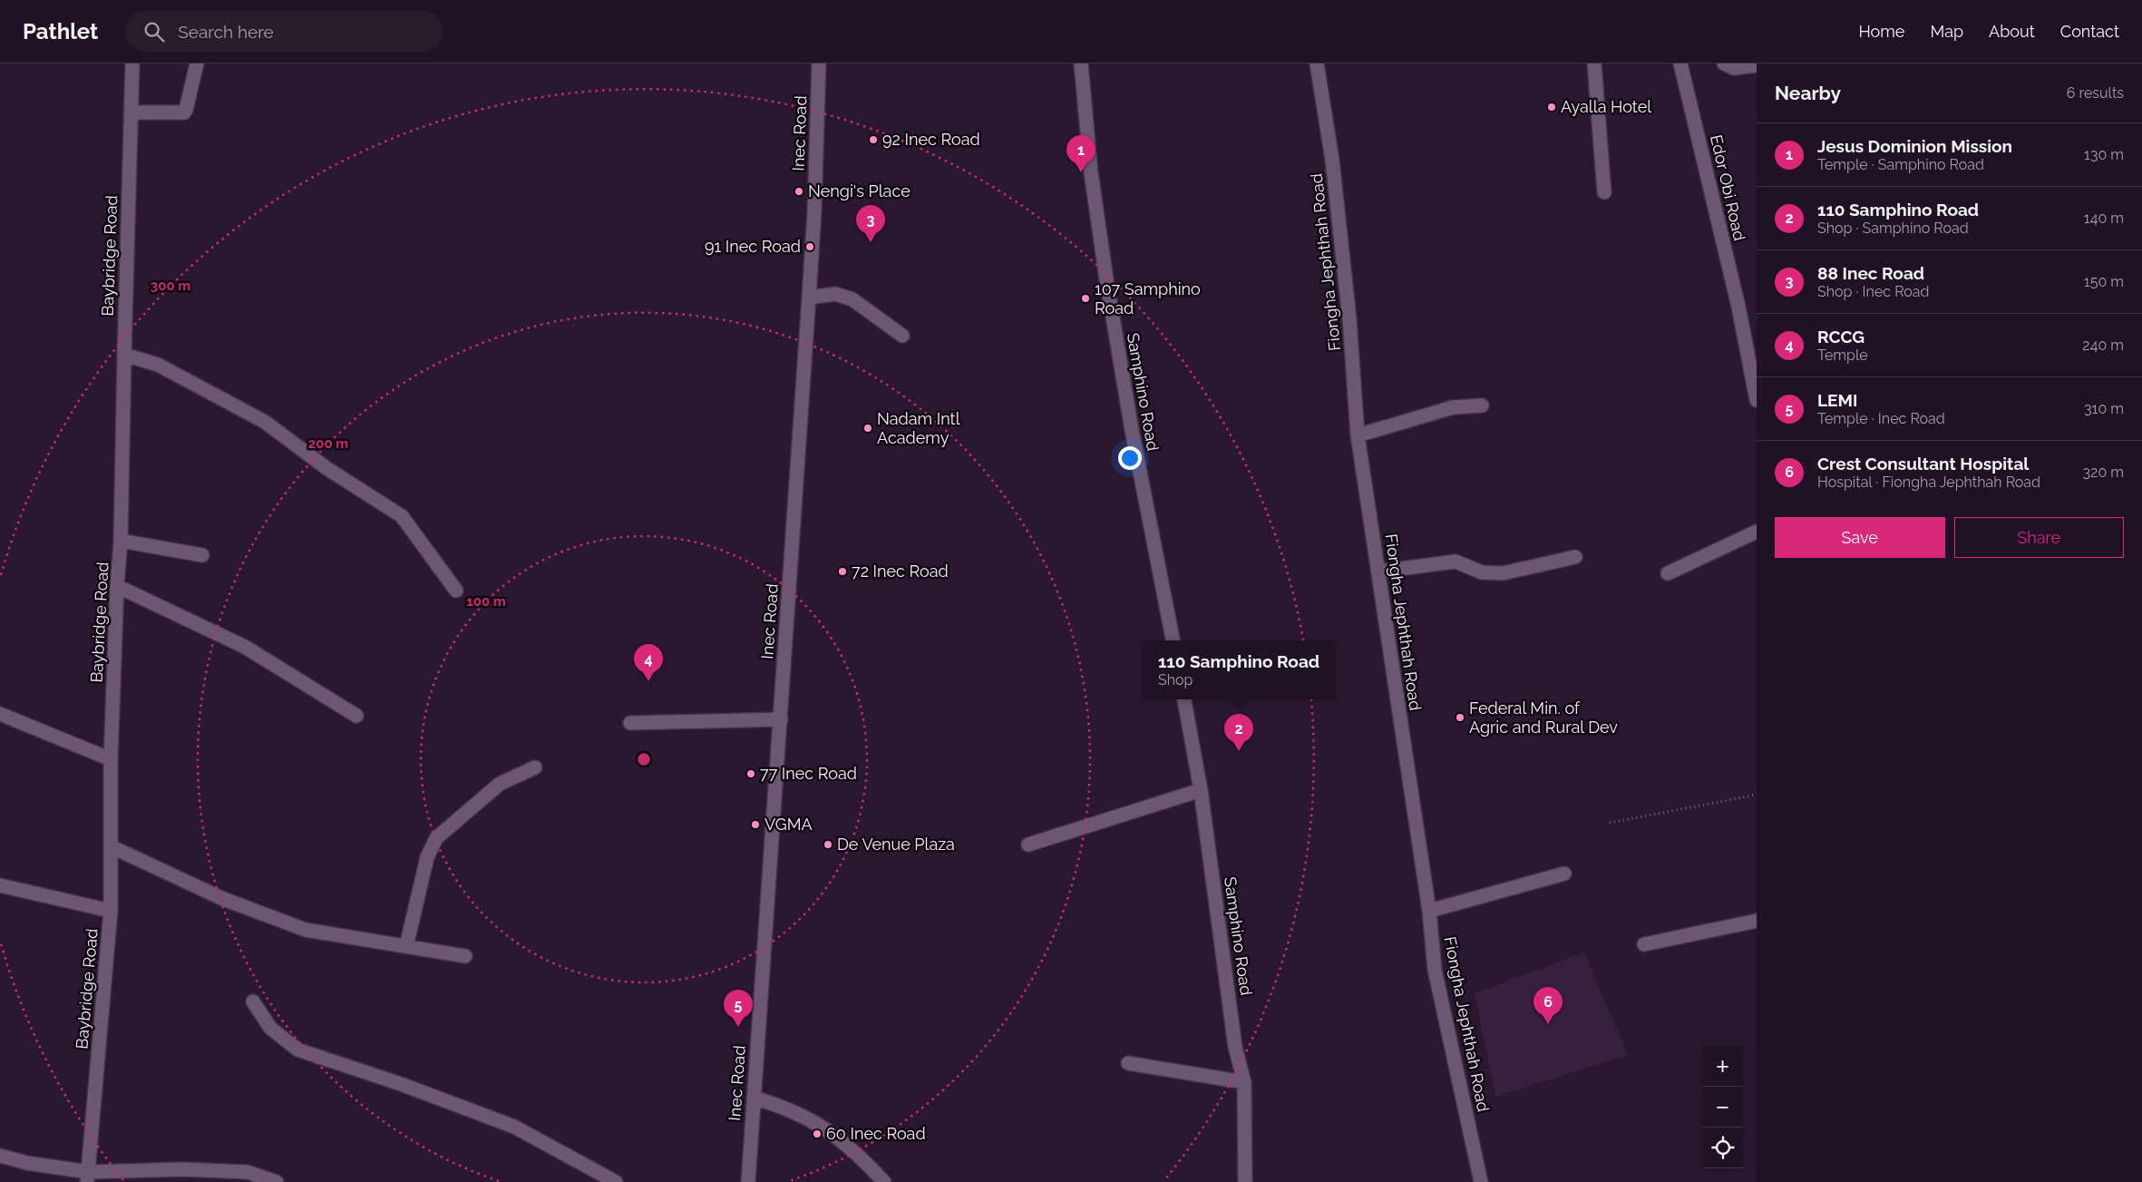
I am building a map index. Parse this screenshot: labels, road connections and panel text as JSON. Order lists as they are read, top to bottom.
{
  "streets": {
    "street": [
      "Inec Road",
      "Edor Obi Road",
      "Baybridge Road",
      "Fiongha Jephthah Road",
      "Samphino Road"
    ]
  },
  "places": [
    "Ayalla Hotel",
    "92 Inec Road",
    "Nengi's Place",
    "91 Inec Road",
    "107 Samphino Road",
    "Nadam Intl Academy",
    "72 Inec Road",
    "Federal Min. of Agric and Rural Dev",
    "77 Inec Road",
    "VGMA",
    "De Venue Plaza",
    "60 Inec Road"
  ],
  "page": {
    "header": "Pathlet",
    "search": "Search here",
    "nav": [
      "Home",
      "Map",
      "About",
      "Contact"
    ],
    "heading": ["Nearby", "6 results"],
    "list": [
      {
        "mark": "1",
        "name": "Jesus Dominion Mission",
        "note": "Temple · Samphino Road",
        "value": "130 m"
      },
      {
        "mark": "2",
        "name": "110 Samphino Road",
        "note": "Shop · Samphino Road",
        "value": "140 m"
      },
      {
        "mark": "3",
        "name": "88 Inec Road",
        "note": "Shop · Inec Road",
        "value": "150 m"
      },
      {
        "mark": "4",
        "name": "RCCG",
        "note": "Temple",
        "value": "240 m"
      },
      {
        "mark": "5",
        "name": "LEMI",
        "note": "Temple · Inec Road",
        "value": "310 m"
      },
      {
        "mark": "6",
        "name": "Crest Consultant Hospital",
        "note": "Hospital · Fiongha Jephthah Road",
        "value": "320 m"
      }
    ],
    "pins": [
      "1",
      "3",
      "4",
      "2",
      "6",
      "5"
    ],
    "buttons": ["Save", "Share"],
    "popup": ["110 Samphino Road", "Shop"],
    "map_buttons": ["+", "−"]
  },
  "rings": ["300 m", "200 m", "100 m"]
}
